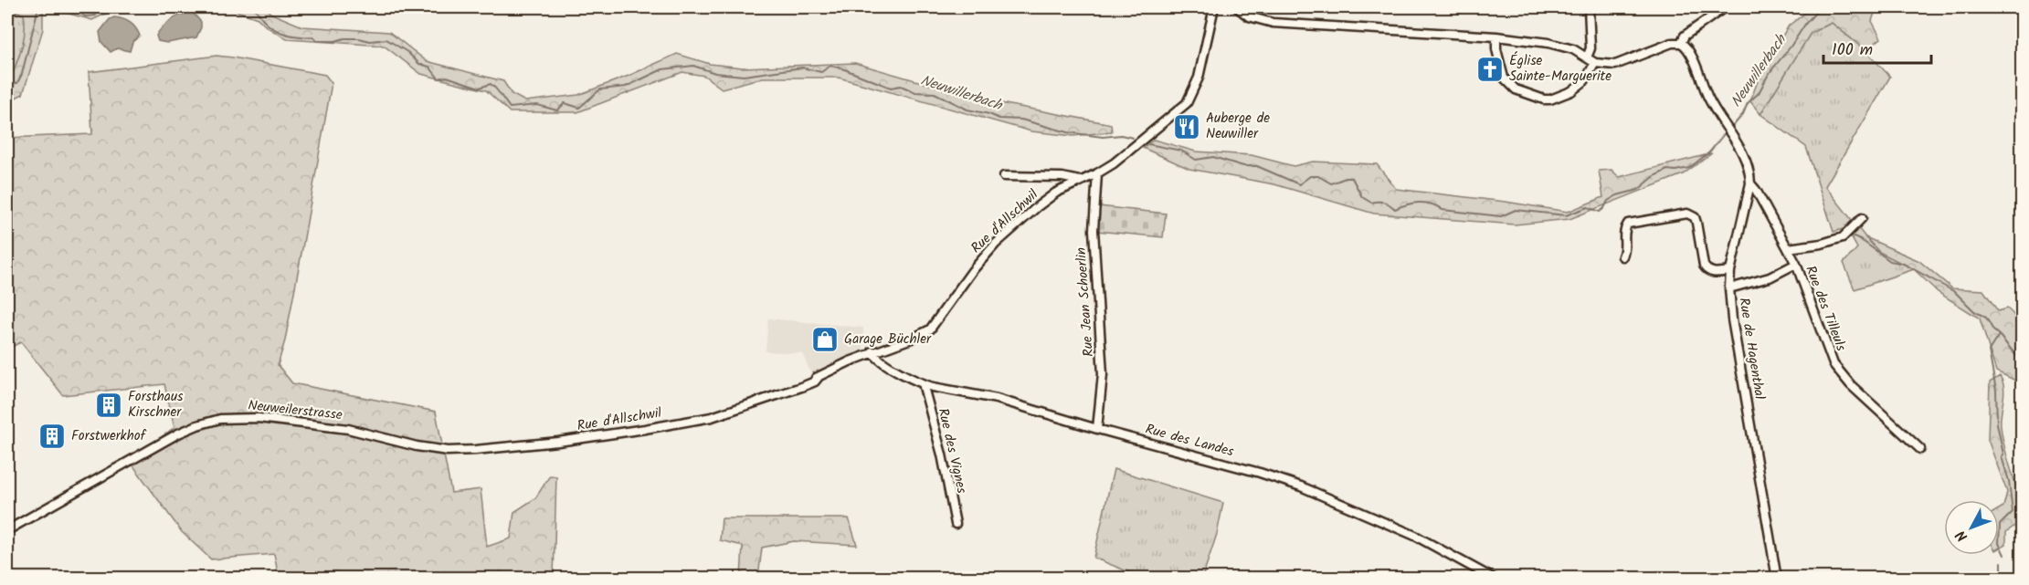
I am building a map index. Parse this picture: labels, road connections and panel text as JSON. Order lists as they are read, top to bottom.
{
  "streets": {
    "street": [
      "Rue d'Allschwil",
      "Rue Jean Schoerlin",
      "Rue des Tilleuls",
      "Rue de Hagenthal",
      "Neuweilerstrasse",
      "Rue des Landes",
      "Rue des Vignes"
    ]
  },
  "crossings": [
    ["Rue d'Allschwil", "Rue Jean Schoerlin"],
    ["Rue d'Allschwil", "Neuweilerstrasse"],
    ["Rue d'Allschwil", "Rue des Landes"],
    ["Rue Jean Schoerlin", "Rue des Landes"],
    ["Rue des Tilleuls", "Rue de Hagenthal"],
    ["Rue des Landes", "Rue des Vignes"]
  ],
  "water": ["Neuwillerbach"],
  "places": {
    "church": ["Église Sainte-Marguerite"],
    "restaurant": ["Auberge de Neuwiller"],
    "shop": ["Garage Büchler"],
    "building": ["Forsthaus Kirschner", "Forstwerkhof"]
  },
  "scale_bar": "100 m",
  "north": "bottom left"
}
